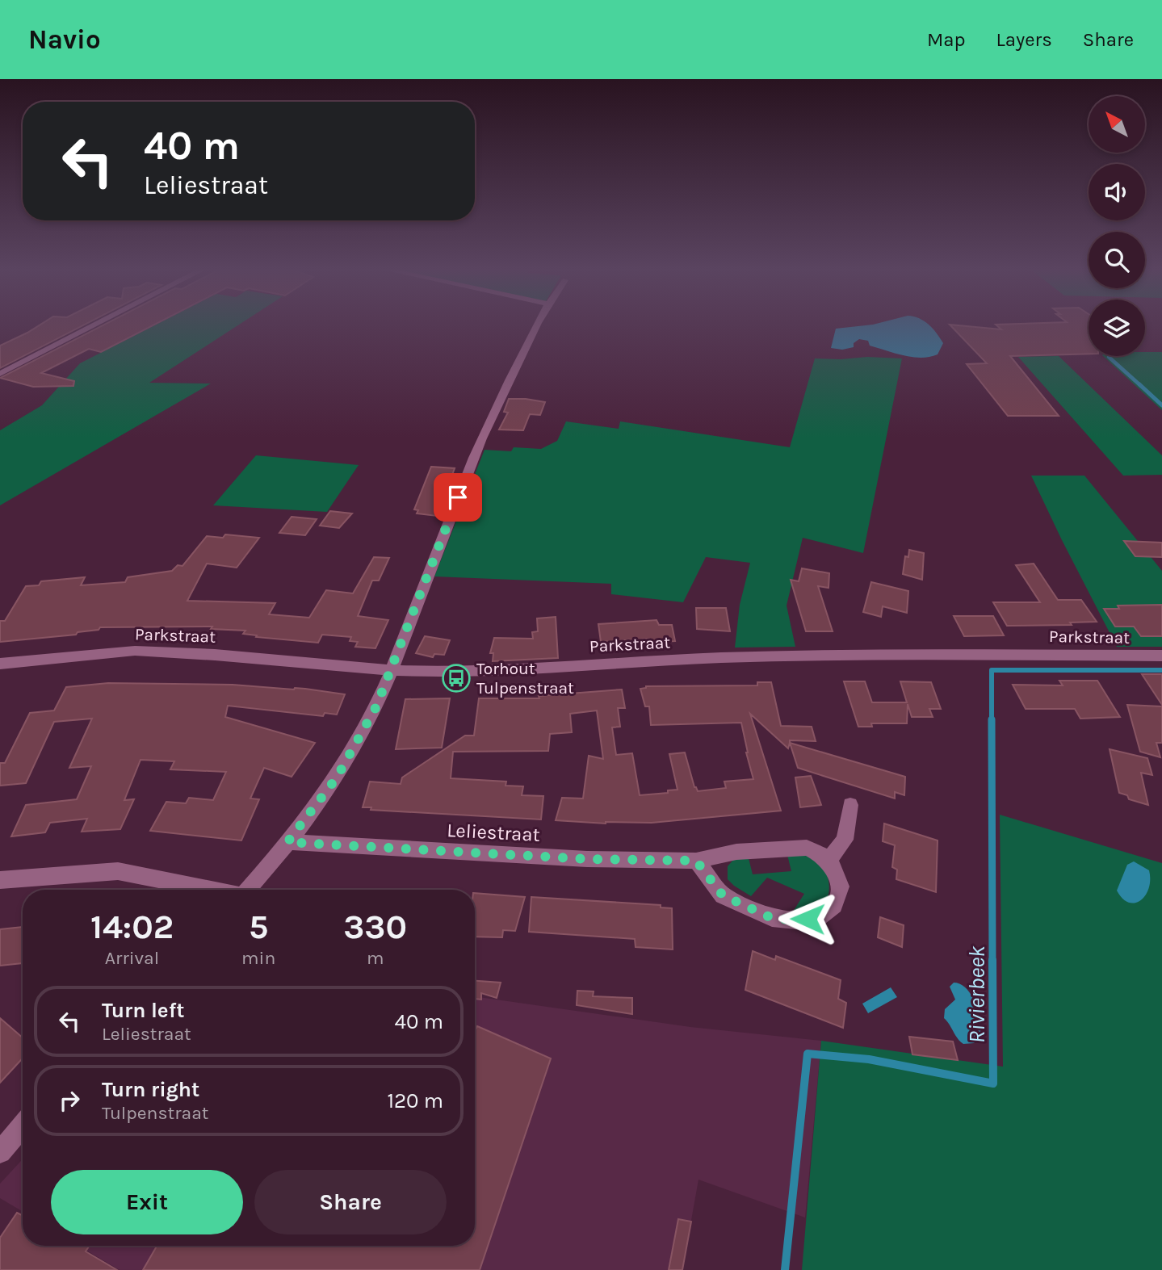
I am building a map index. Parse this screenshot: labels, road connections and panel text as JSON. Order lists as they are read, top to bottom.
{
  "streets": {
    "street": ["Parkstraat", "Leliestraat"]
  },
  "water": ["Rivierbeek"],
  "places": {
    "bus stop": ["Torhout Tulpenstraat"]
  },
  "north": "top left",
  "page": {
    "header": "Navio",
    "nav": ["Map", "Layers", "Share"],
    "turn": ["40 m", "Leliestraat"],
    "eta": [
      "14:02",
      "Arrival",
      "5",
      "min",
      "330",
      "m"
    ],
    "list": [
      {
        "name": "Turn left",
        "note": "Leliestraat",
        "value": "40 m"
      },
      {
        "name": "Turn right",
        "note": "Tulpenstraat",
        "value": "120 m"
      }
    ],
    "buttons": ["Exit", "Share"]
  }
}
